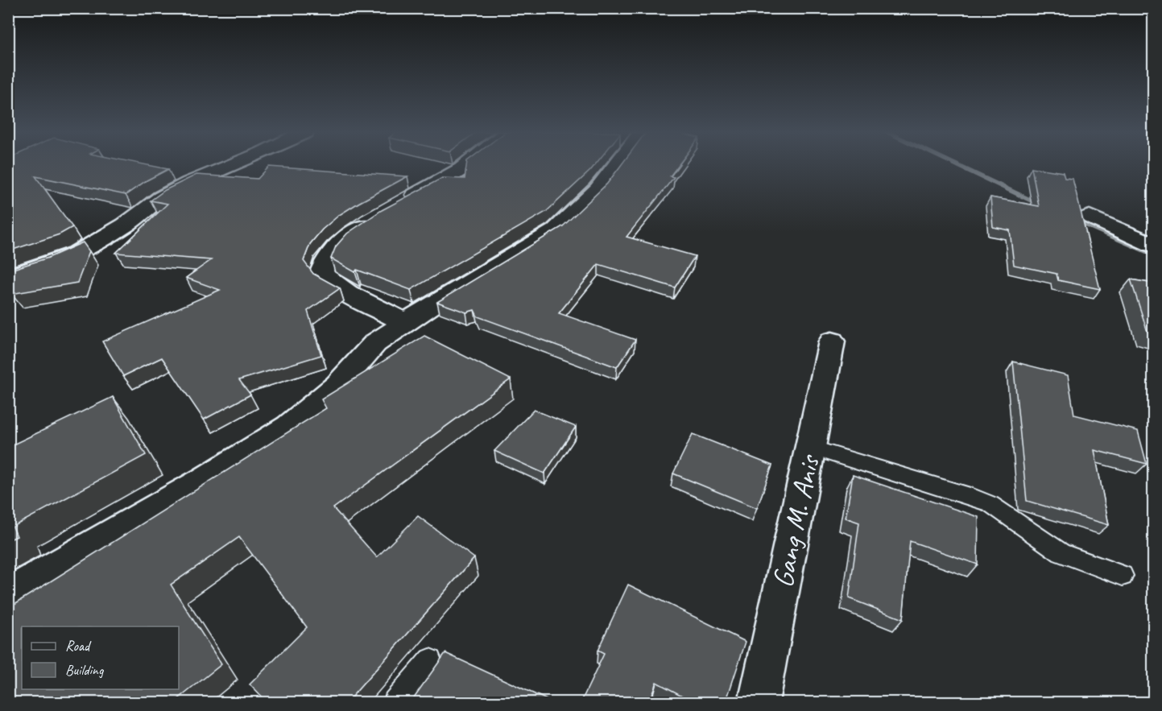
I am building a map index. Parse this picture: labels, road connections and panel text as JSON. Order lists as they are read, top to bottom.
{
  "streets": {
    "street": ["Gang M. Anis"]
  },
  "legend": ["Road", "Building"]
}
